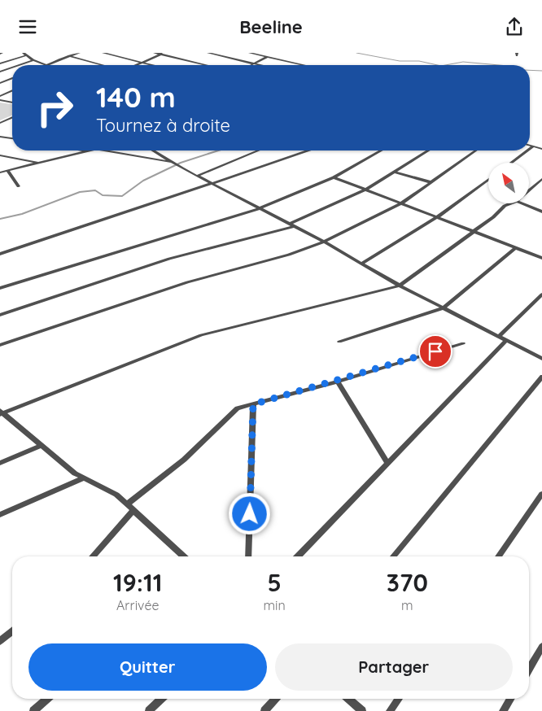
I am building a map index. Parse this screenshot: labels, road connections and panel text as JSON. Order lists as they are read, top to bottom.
{
  "north": "top left",
  "page": {
    "header": "Beeline",
    "turn": ["140 m", "Tournez à droite"],
    "eta": [
      "19:11",
      "Arrivée",
      "5",
      "min",
      "370",
      "m"
    ],
    "buttons": ["Quitter", "Partager"]
  }
}
